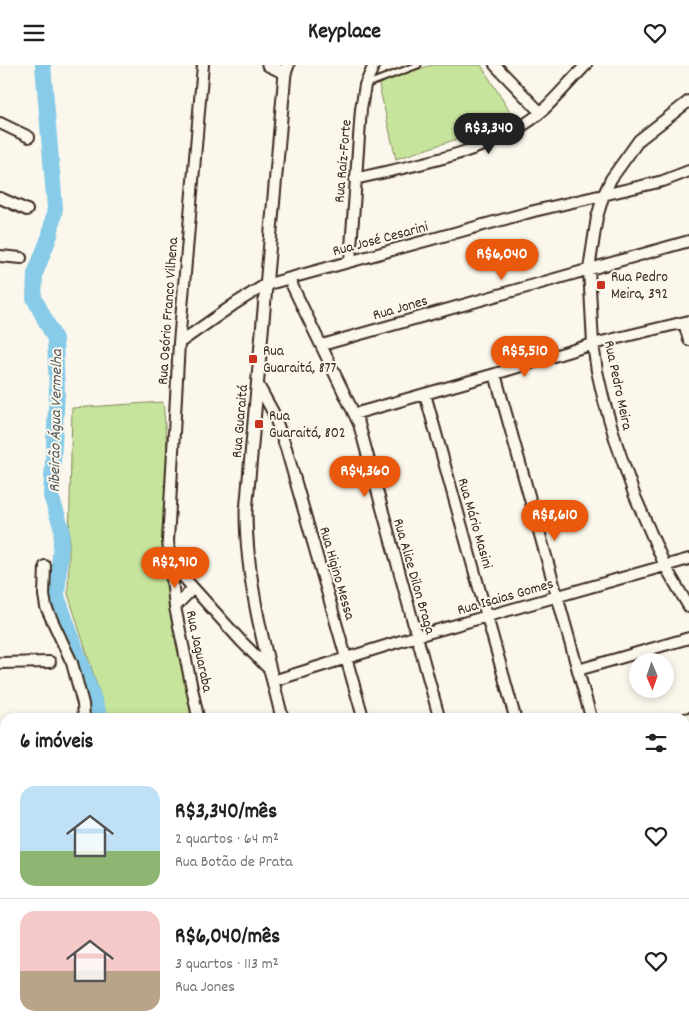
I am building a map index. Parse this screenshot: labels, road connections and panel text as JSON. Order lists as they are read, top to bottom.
{
  "streets": {
    "street": [
      "Rua Raiz-Forte",
      "Rua José Cesarini",
      "Rua Jones",
      "Rua Osório Franco Vilhena",
      "Rua Pedro Meira",
      "Rua Guaraitá",
      "Rua Mário Masini",
      "Rua Higino Messa",
      "Rua Alice Dilon Braga",
      "Rua Isaias Gomes",
      "Rua Jaguaraba"
    ]
  },
  "crossings": [
    ["Rua Raiz-Forte", "Rua José Cesarini"],
    ["Rua José Cesarini", "Rua Osório Franco Vilhena"],
    ["Rua José Cesarini", "Rua Pedro Meira"],
    ["Rua José Cesarini", "Rua Guaraitá"],
    ["Rua José Cesarini", "Rua Alice Dilon Braga"],
    ["Rua Jones", "Rua Pedro Meira"],
    ["Rua Jones", "Rua Alice Dilon Braga"],
    ["Rua Osório Franco Vilhena", "Rua Jaguaraba"],
    ["Rua Pedro Meira", "Rua Isaias Gomes"],
    ["Rua Guaraitá", "Rua Higino Messa"],
    ["Rua Guaraitá", "Rua Isaias Gomes"],
    ["Rua Mário Masini", "Rua Isaias Gomes"],
    ["Rua Higino Messa", "Rua Isaias Gomes"],
    ["Rua Alice Dilon Braga", "Rua Isaias Gomes"]
  ],
  "water": ["Ribeirão Água Vermelha"],
  "places": {
    "transit": ["Rua Pedro Meira, 392", "Rua Guaraitá, 877", "Rua Guaraitá, 802"]
  },
  "north": "bottom",
  "page": {
    "header": "Keyplace",
    "price": [
      "R$3,340",
      "R$6,040",
      "R$5,510",
      "R$4,360",
      "R$8,610",
      "R$2,910"
    ],
    "heading": "6 imóveis",
    "list": [
      {
        "name": "R$3,340/mês",
        "note": "2 quartos · 64 m² · Rua Botão de Prata"
      },
      {
        "name": "R$6,040/mês",
        "note": "3 quartos · 113 m² · Rua Jones"
      }
    ]
  }
}
